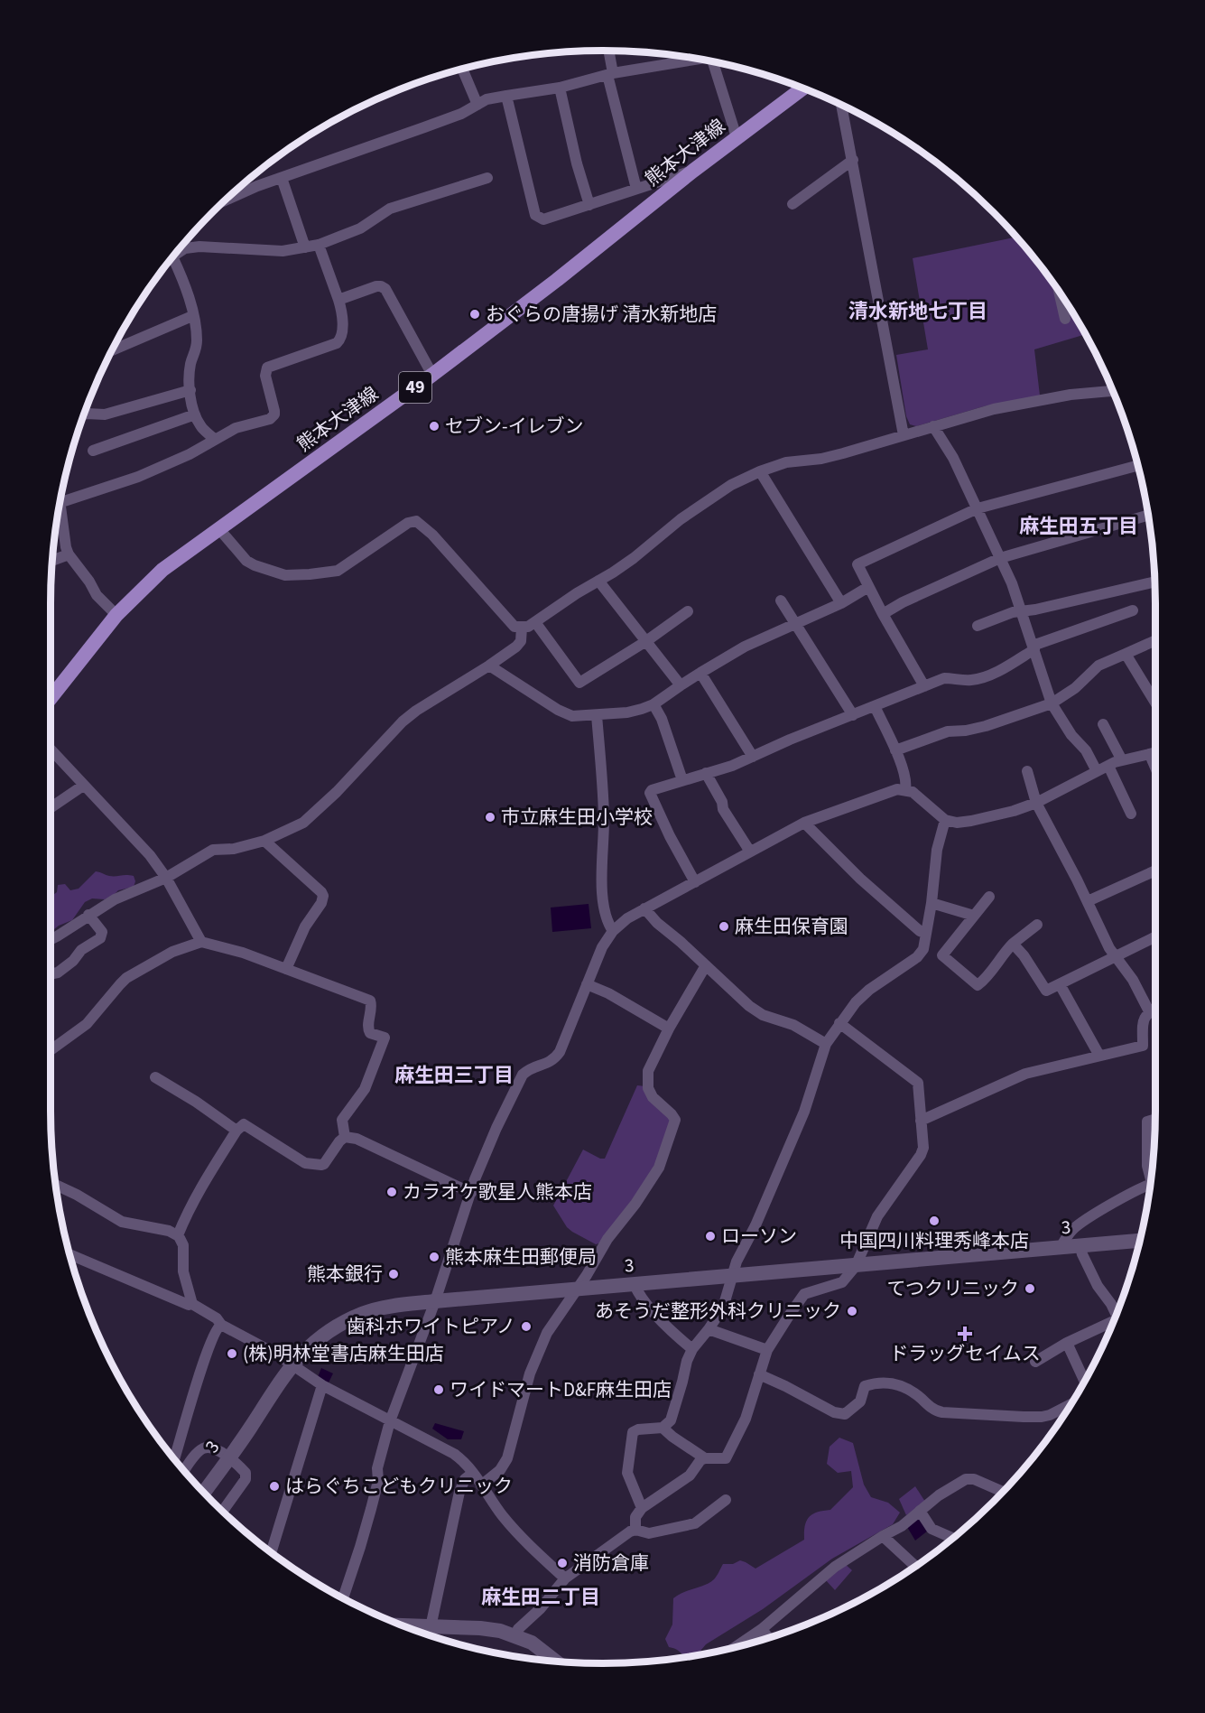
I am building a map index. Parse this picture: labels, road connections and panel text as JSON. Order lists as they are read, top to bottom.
{
  "streets": {
    "main road": ["熊本大津線", "49"],
    "street": ["3"]
  },
  "districts": [
    "清水新地七丁目",
    "麻生田五丁目",
    "麻生田三丁目",
    "麻生田二丁目"
  ],
  "places": {
    "other": [
      "おぐらの唐揚げ 清水新地店",
      "セブン-イレブン",
      "市立麻生田小学校",
      "麻生田保育園",
      "カラオケ歌星人熊本店",
      "中国四川料理秀峰本店",
      "ローソン",
      "熊本麻生田郵便局",
      "熊本銀行",
      "てつクリニック",
      "あそうだ整形外科クリニック",
      "歯科ホワイトピアノ",
      "(株)明林堂書店麻生田店",
      "ワイドマートD&F麻生田店",
      "はらぐちこどもクリニック",
      "消防倉庫"
    ],
    "health": ["ドラッグセイムス"]
  }
}
